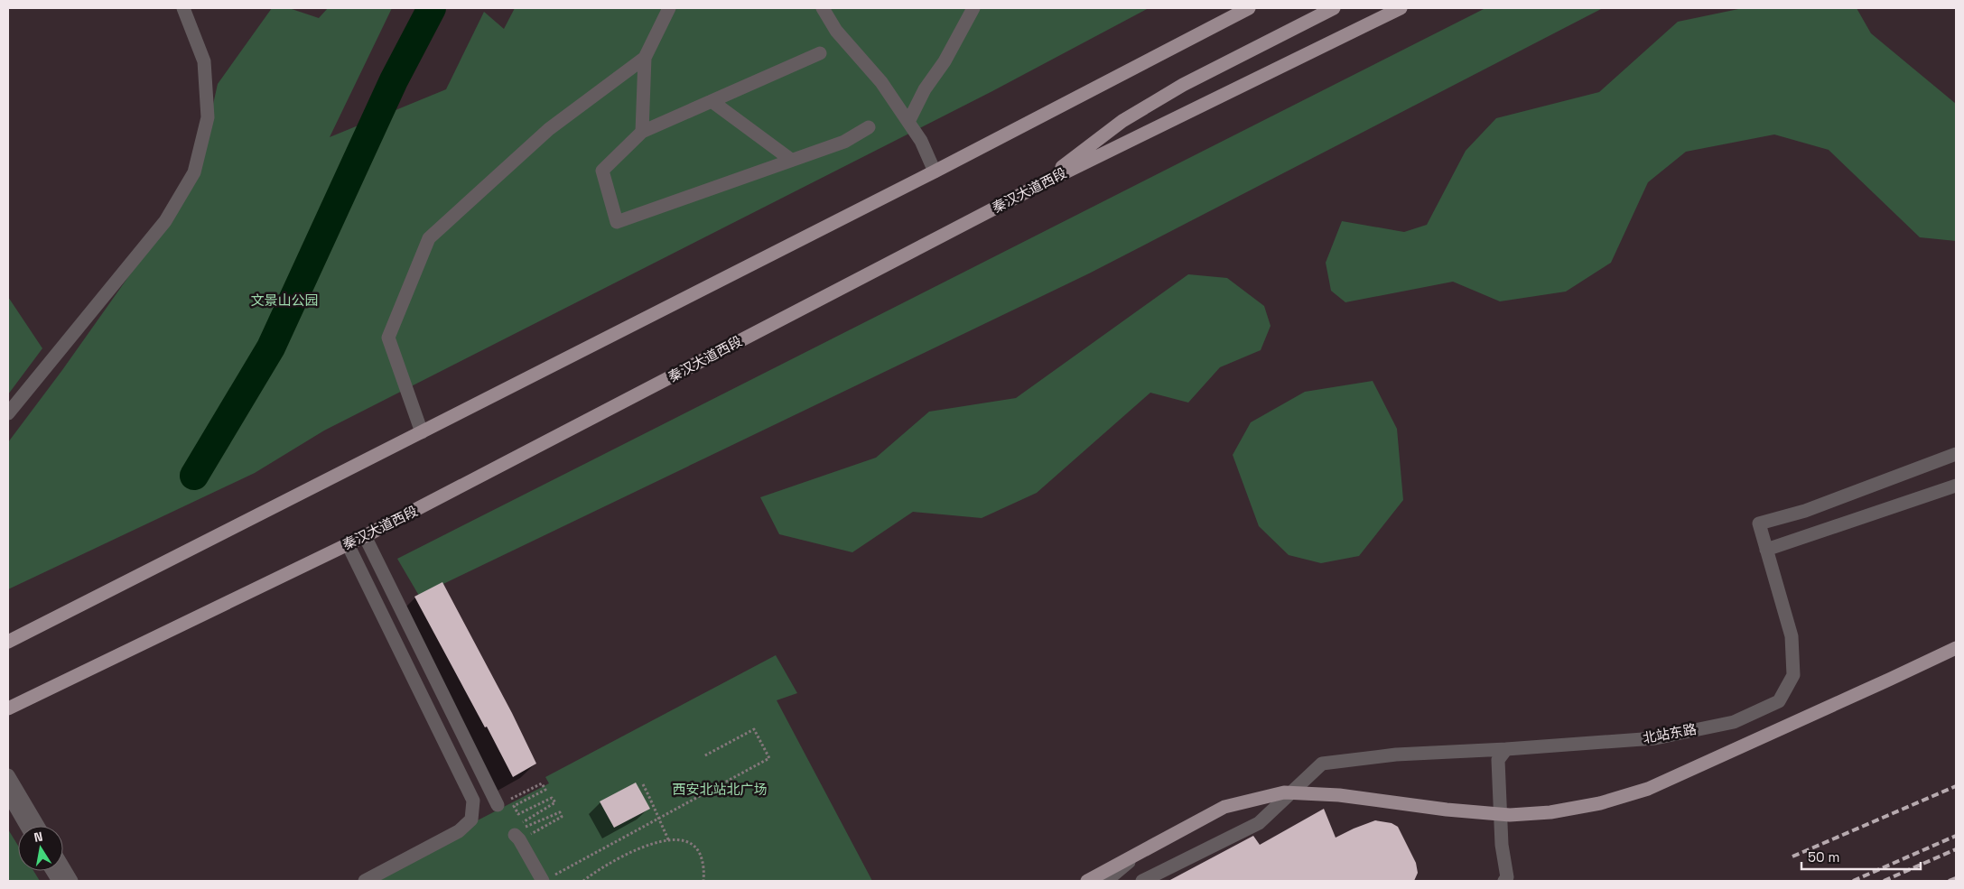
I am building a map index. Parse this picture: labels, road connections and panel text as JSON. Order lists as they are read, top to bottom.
{
  "streets": {
    "main road": ["秦汉大道西段"],
    "street": ["北站东路"]
  },
  "parks": ["文景山公园", "西安北站北广场"],
  "scale_bar": "50 m",
  "north": "top"
}
